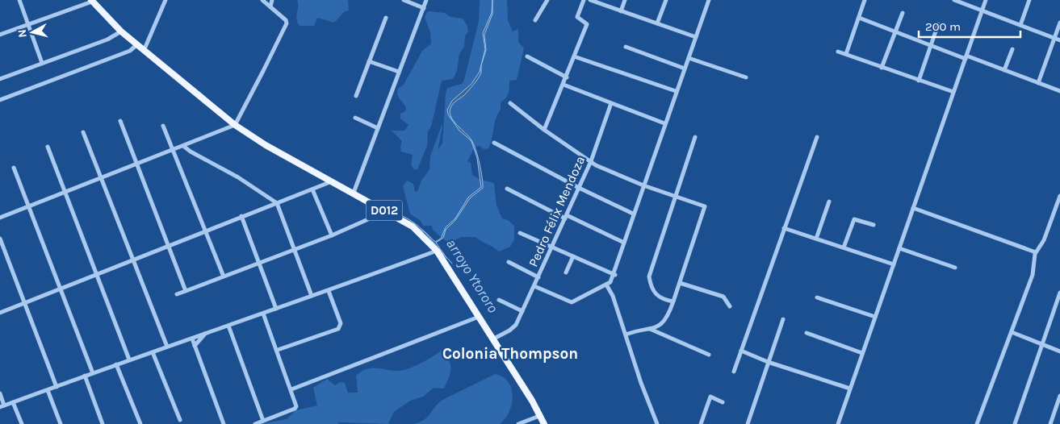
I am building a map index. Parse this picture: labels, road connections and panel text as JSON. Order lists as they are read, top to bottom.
{
  "streets": {
    "main road": ["D012"],
    "street": ["Pedro Félix Mendoza"]
  },
  "crossings": [
    ["D012", "Pedro Félix Mendoza"]
  ],
  "districts": ["Colonia Thompson"],
  "water": ["arroyo Ytororo"],
  "scale_bar": "200 m",
  "north": "left"
}
